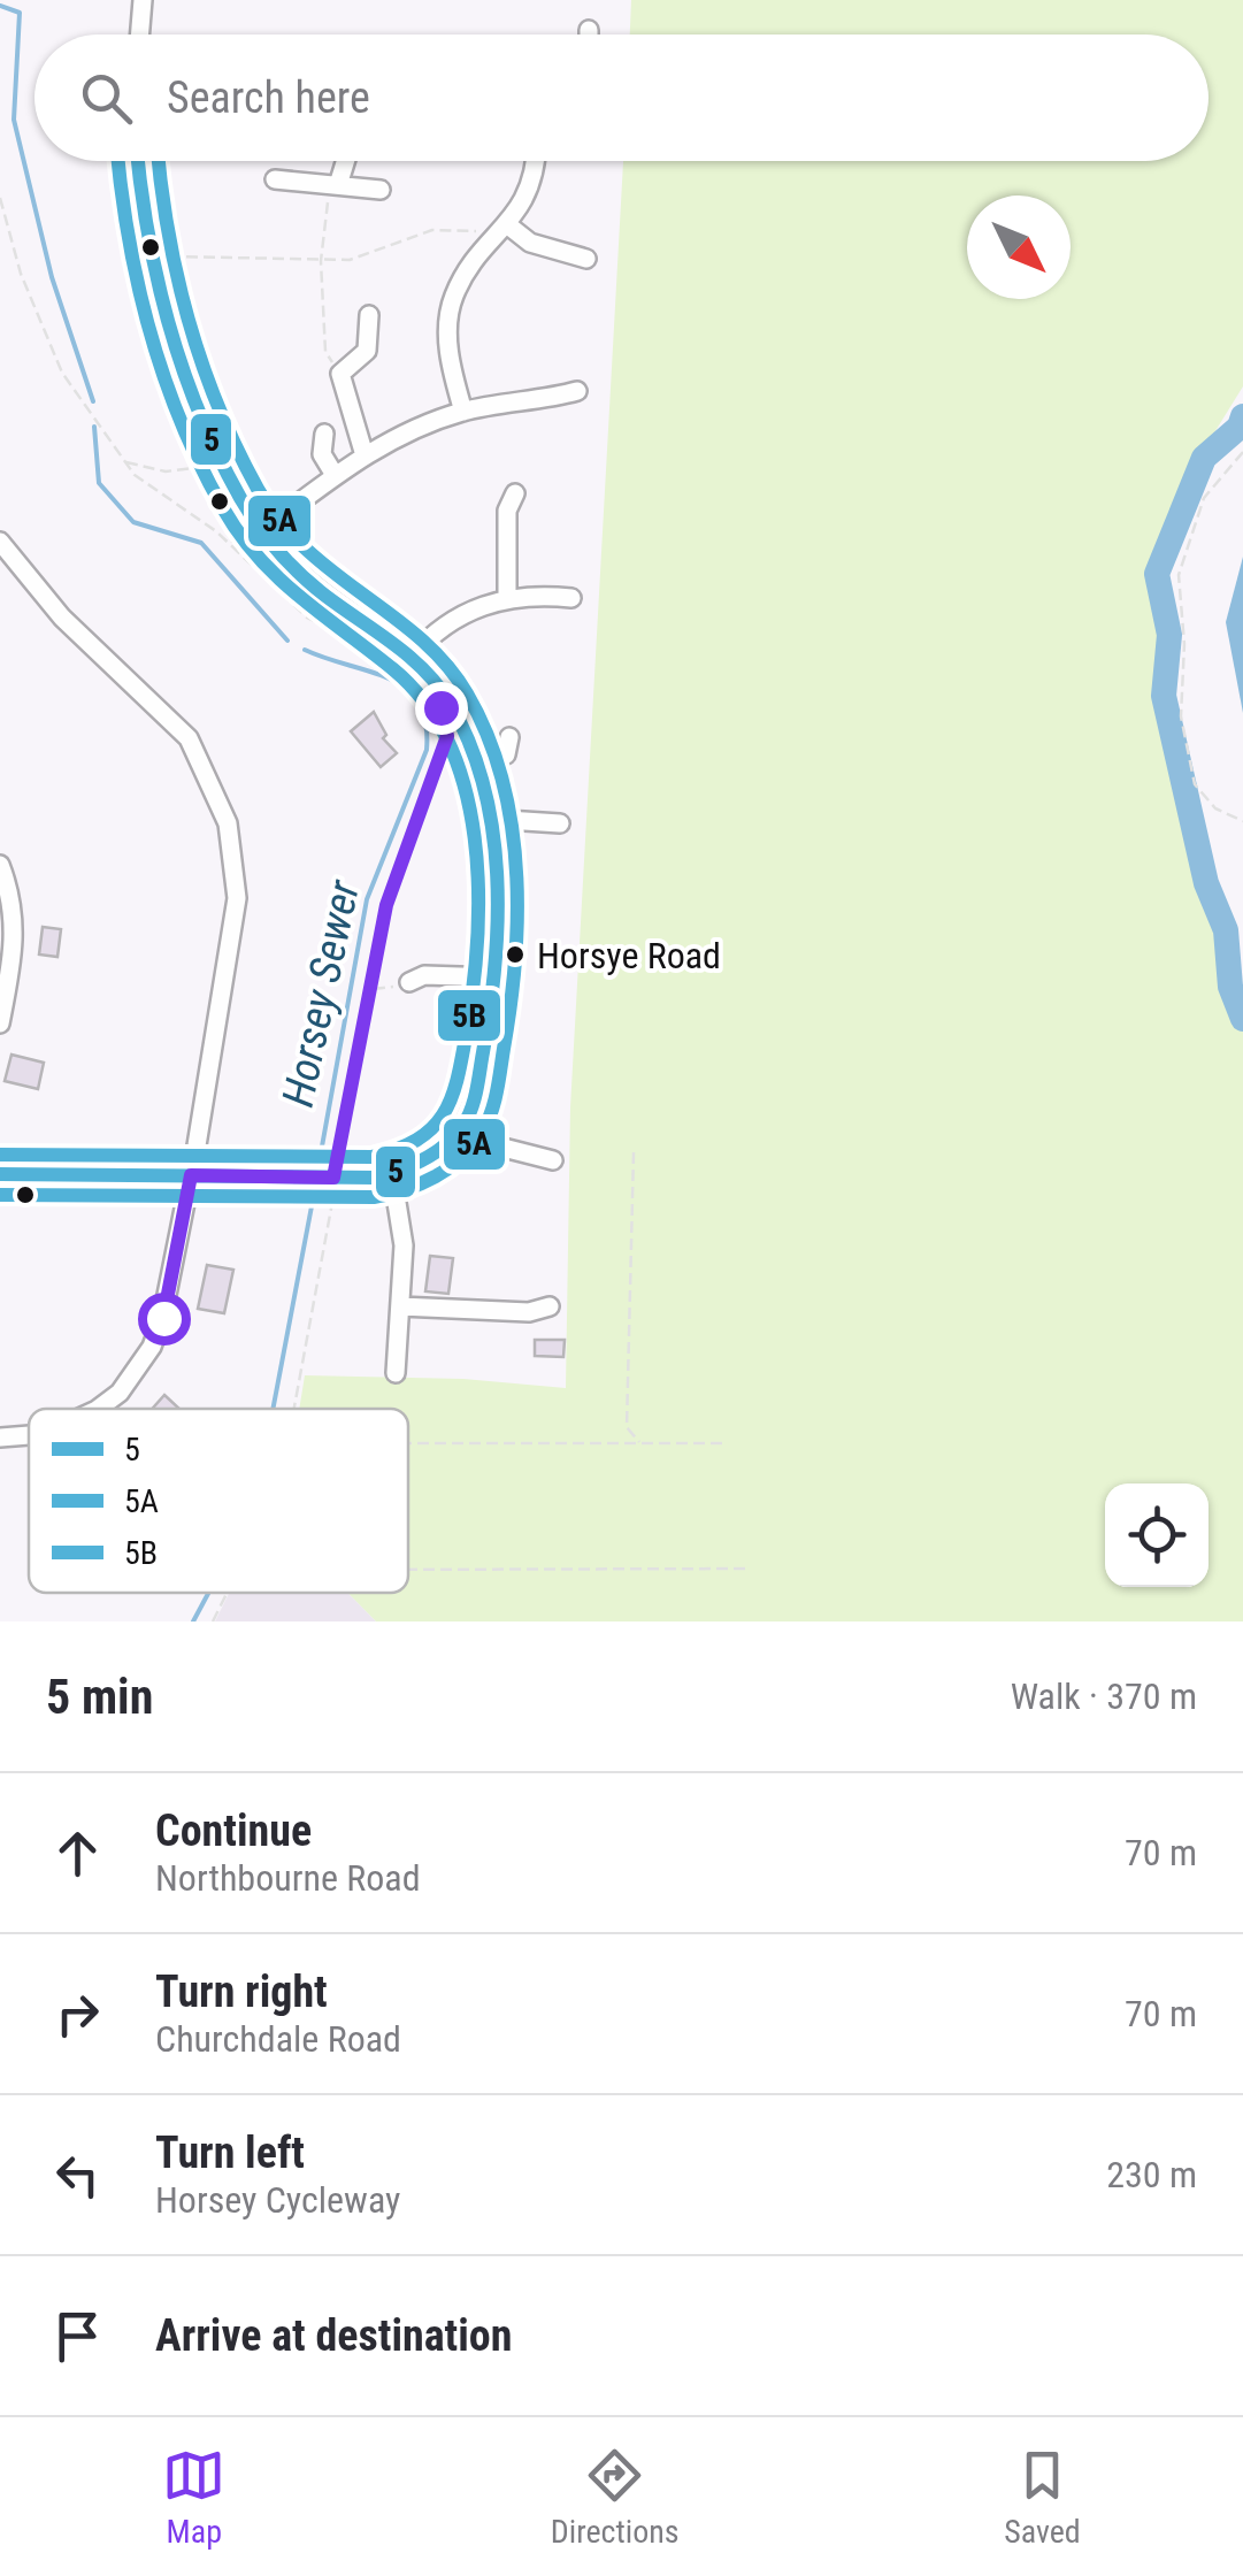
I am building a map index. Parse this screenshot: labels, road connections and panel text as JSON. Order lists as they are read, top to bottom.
{
  "water": ["Horsey Sewer"],
  "places": ["Horsye Road"],
  "lines": ["transit line 5", "transit line 5A", "transit line 5B"],
  "legend": ["5", "5A", "5B"],
  "north": "bottom right",
  "page": {
    "search": "Search here",
    "heading": ["5 min", "Walk · 370 m"],
    "list": [
      ["Continue", "Northbourne Road", "70 m"],
      ["Turn right", "Churchdale Road", "70 m"],
      ["Turn left", "Horsey Cycleway", "230 m"],
      "Arrive at destination"
    ],
    "nav": ["Map", "Directions", "Saved"]
  }
}
